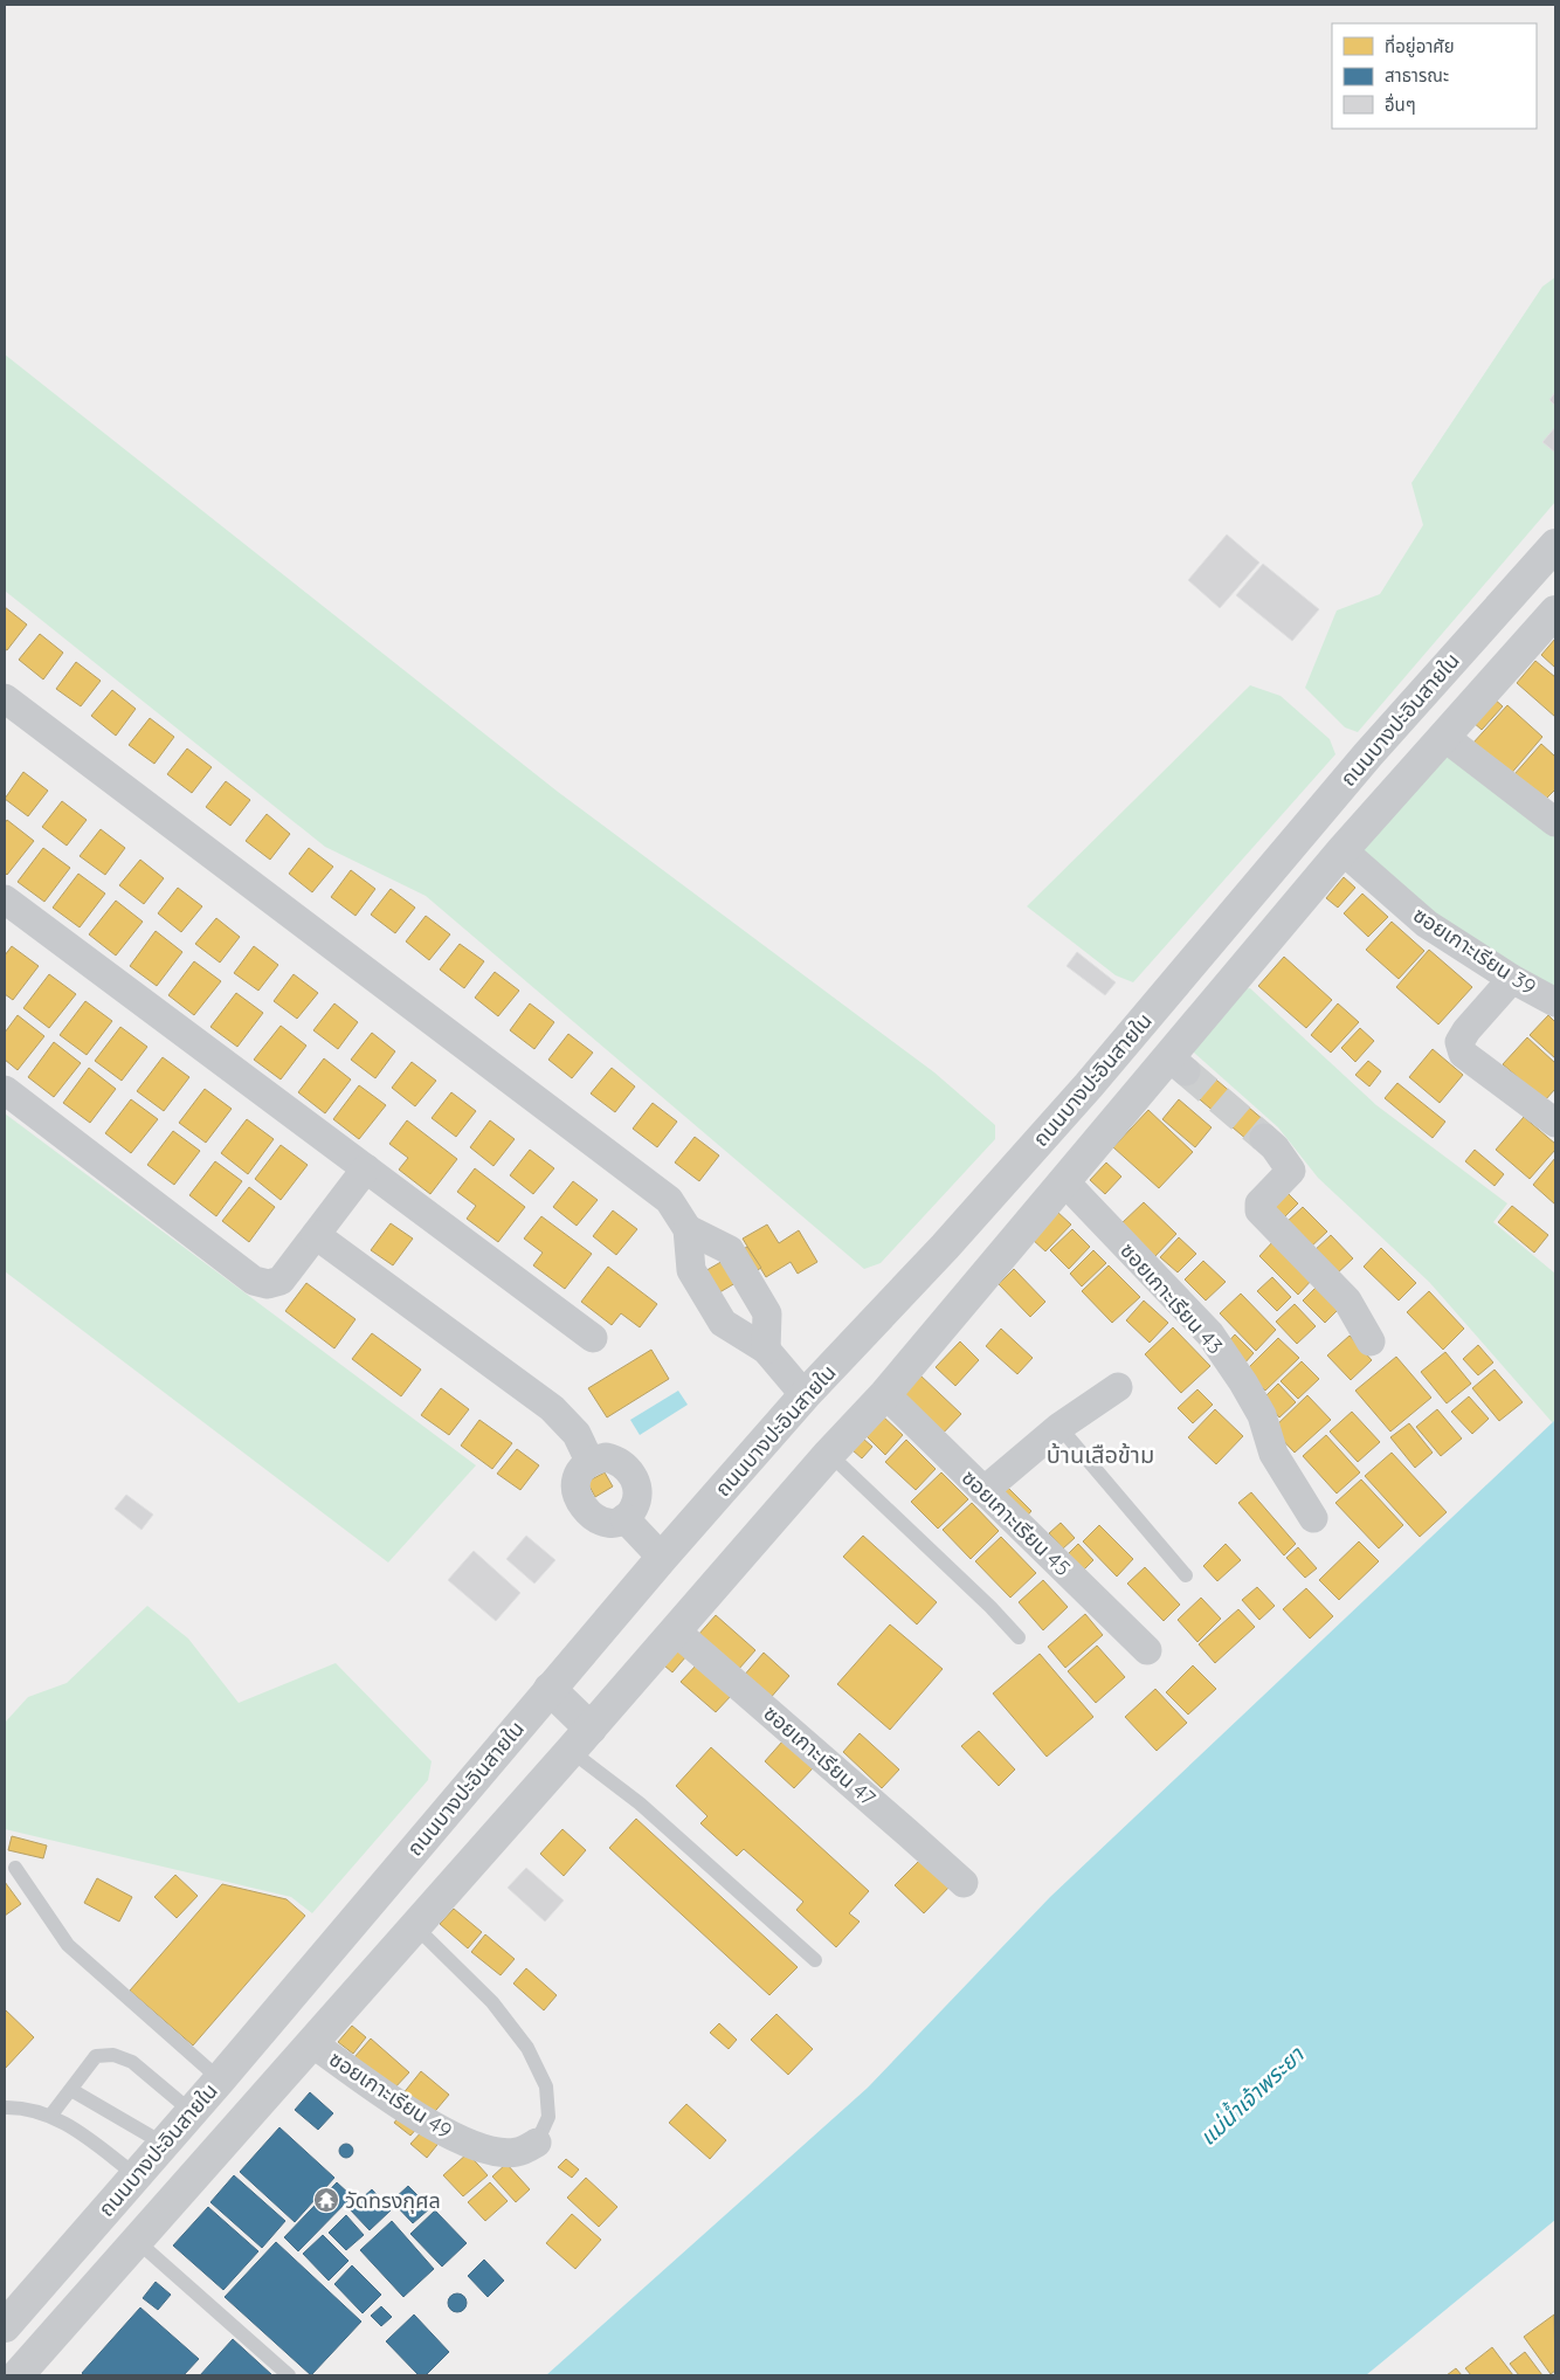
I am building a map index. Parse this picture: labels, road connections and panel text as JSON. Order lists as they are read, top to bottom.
{
  "streets": {
    "main road": ["ถนนบางปะอินสายใน"],
    "street": [
      "ซอยเกาะเรียน 39",
      "ซอยเกาะเรียน 43",
      "ซอยเกาะเรียน 45",
      "ซอยเกาะเรียน 47",
      "ซอยเกาะเรียน 49"
    ]
  },
  "districts": ["บ้านเสือข้าม"],
  "water": ["แม่น้ำเจ้าพระยา"],
  "places": {
    "temple": ["วัดทรงกุศล"]
  },
  "legend": ["ที่อยู่อาศัย", "สาธารณะ", "อื่นๆ"]
}
